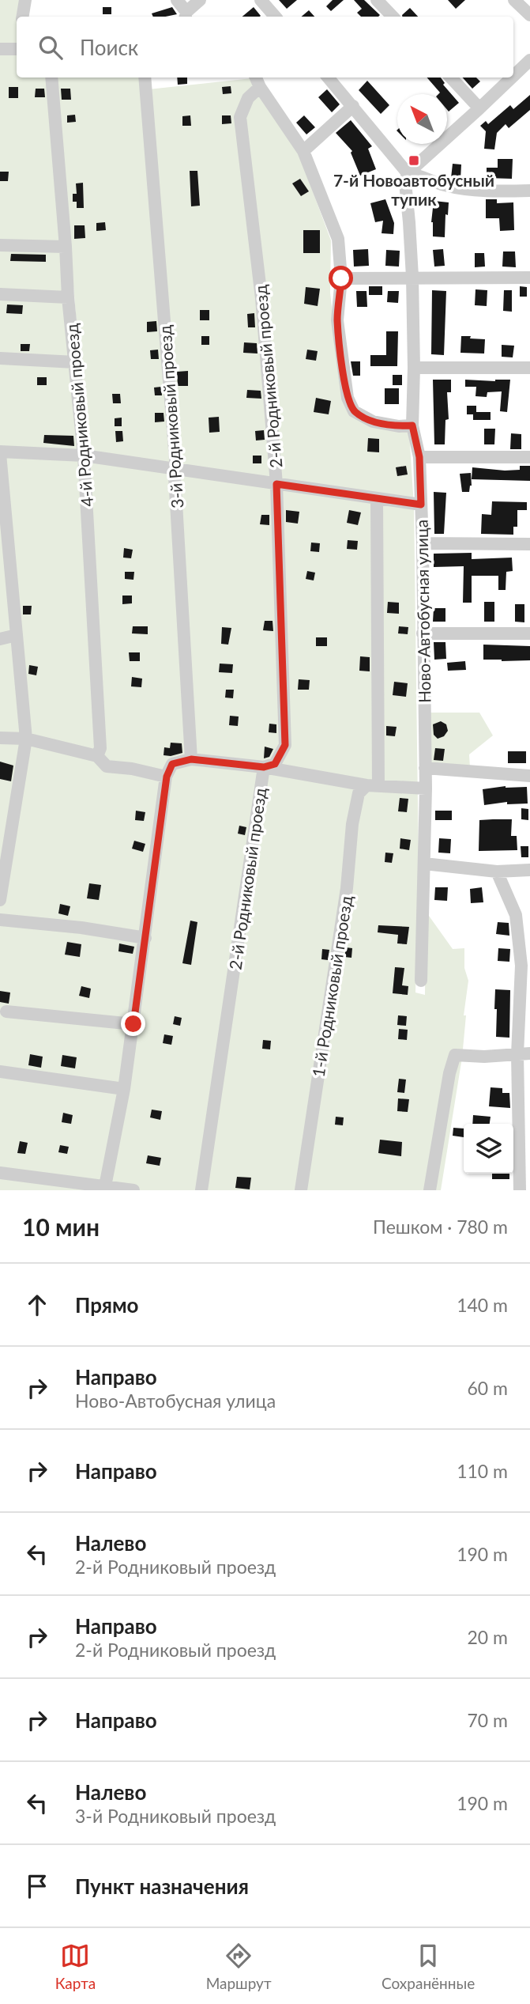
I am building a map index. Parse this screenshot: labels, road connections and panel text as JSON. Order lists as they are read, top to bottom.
{
  "streets": {
    "street": [
      "2-й Родниковый проезд",
      "4-й Родниковый проезд",
      "3-й Родниковый проезд",
      "Ново-Автобусная улица",
      "1-й Родниковый проезд"
    ]
  },
  "places": {
    "transit": ["7-й Новоавтобусный тупик"]
  },
  "north": "top left",
  "page": {
    "search": "Поиск",
    "heading": ["10 мин", "Пешком · 780 m"],
    "list": [
      ["Прямо", "140 m"],
      ["Направо", "Ново-Автобусная улица", "60 m"],
      ["Направо", "110 m"],
      ["Налево", "2-й Родниковый проезд", "190 m"],
      ["Направо", "2-й Родниковый проезд", "20 m"],
      ["Направо", "70 m"],
      ["Налево", "3-й Родниковый проезд", "190 m"],
      "Пункт назначения"
    ],
    "nav": ["Карта", "Маршрут", "Сохранённые"]
  }
}
